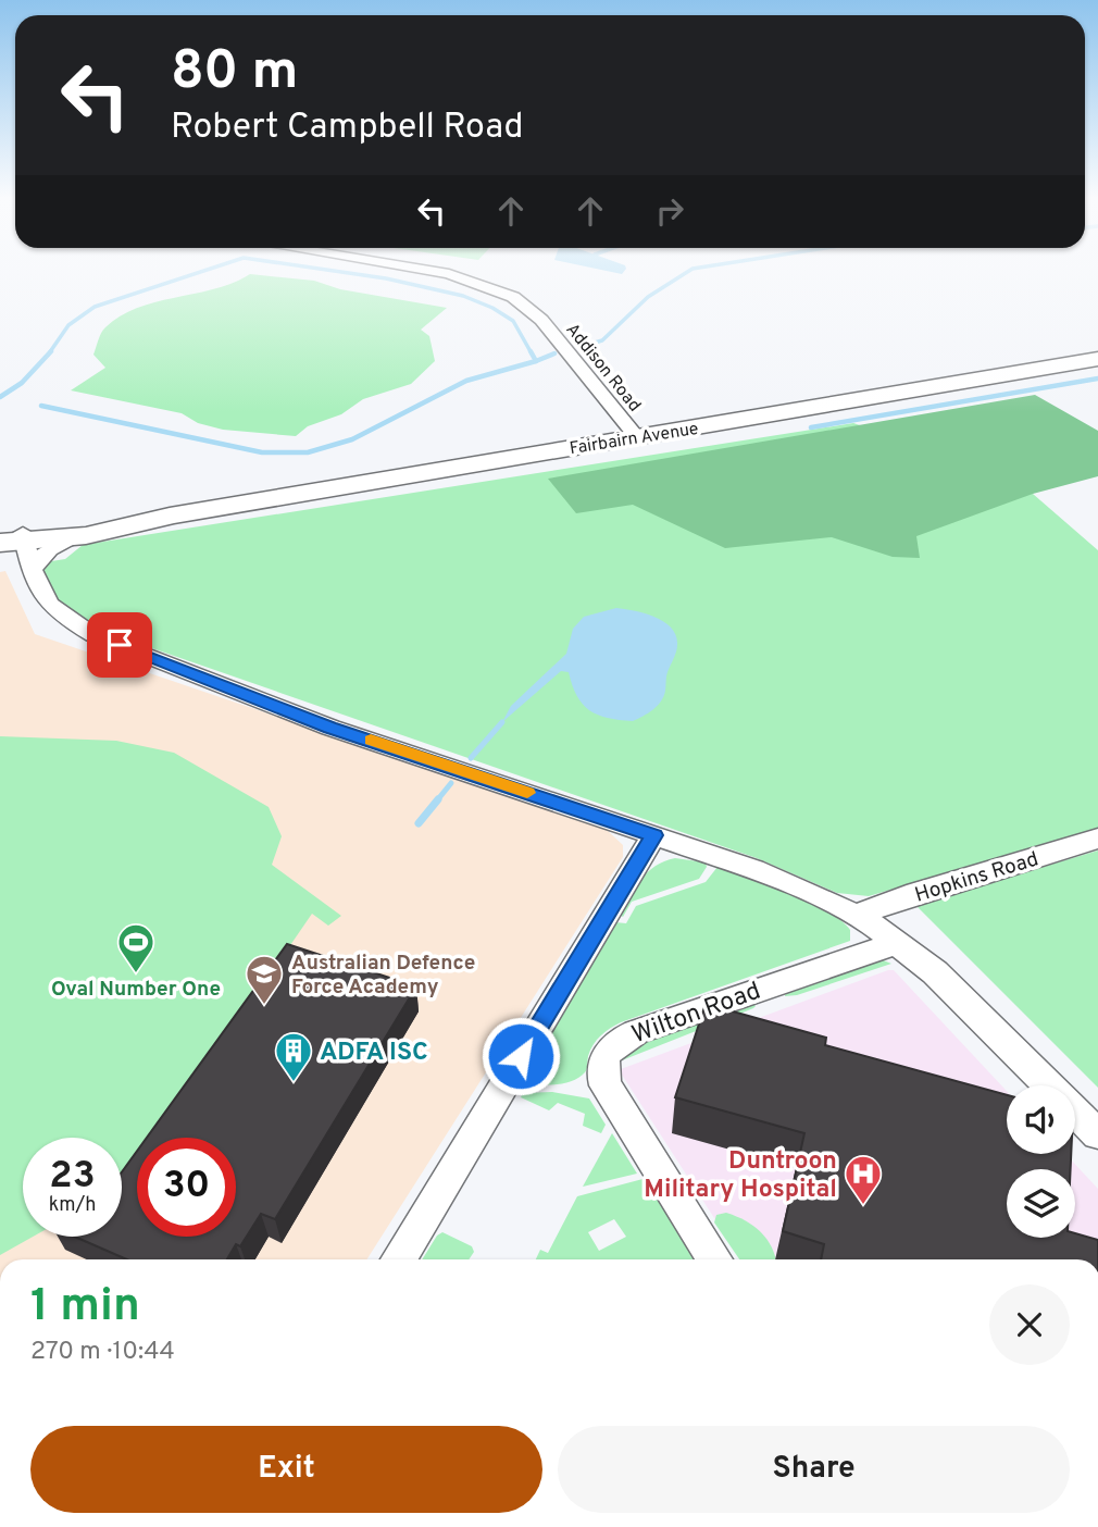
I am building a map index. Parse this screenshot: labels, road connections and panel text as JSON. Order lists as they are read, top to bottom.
{
  "streets": {
    "main road": ["Fairbairn Avenue"],
    "street": ["Addison Road", "Hopkins Road", "Wilton Road"]
  },
  "crossings": [
    ["Addison Road", "Fairbairn Avenue"]
  ],
  "places": {
    "sports": ["Oval Number One"],
    "school or university": ["Australian Defence Force Academy"],
    "building": ["ADFA ISC"],
    "hospital": ["Duntroon Military Hospital"]
  },
  "page": {
    "turn": ["80 m", "Robert Campbell Road"],
    "speed": "23 km/h",
    "limit": "30",
    "heading": ["1 min", "270 m · 10:44"],
    "buttons": ["Exit", "Share"]
  }
}
